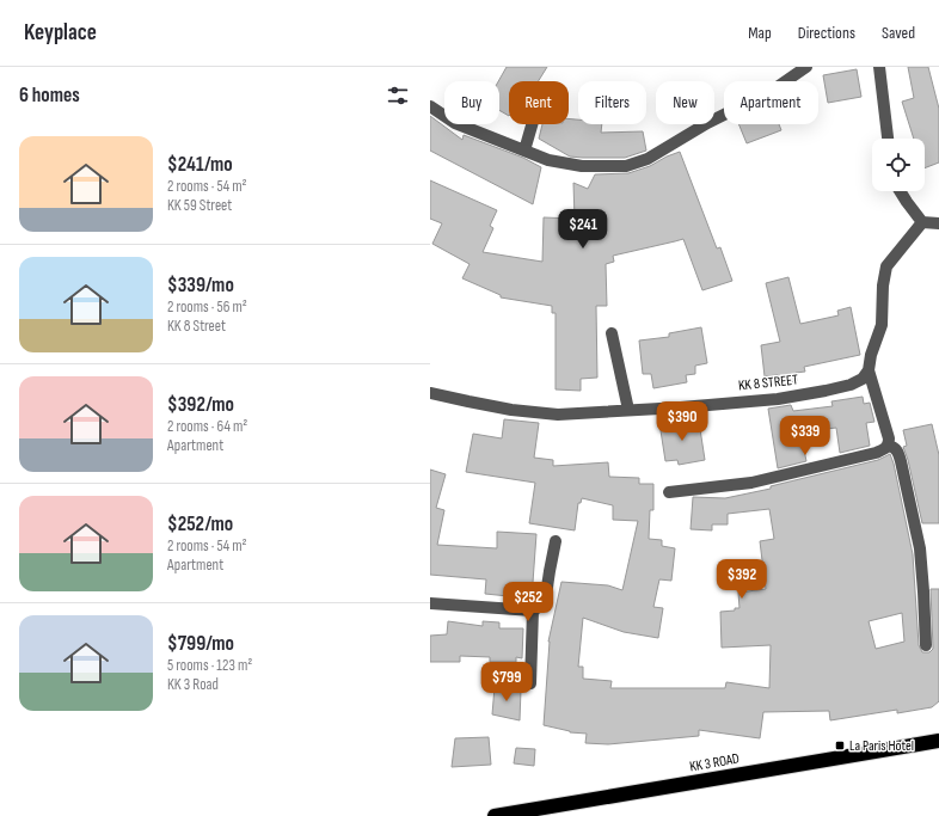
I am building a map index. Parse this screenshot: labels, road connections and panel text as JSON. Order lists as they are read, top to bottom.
{
  "streets": {
    "highway": ["KK 3 ROAD"],
    "street": ["KK 8 STREET"]
  },
  "places": {
    "transit": ["La Paris Hotel"]
  },
  "page": {
    "header": "Keyplace",
    "nav": ["Map", "Directions", "Saved"],
    "heading": "6 homes",
    "chip": [
      "Buy",
      "Rent",
      "Filters",
      "New",
      "Apartment"
    ],
    "list": [
      {
        "name": "$241/mo",
        "note": "2 rooms · 54 m² · KK 59 Street"
      },
      {
        "name": "$339/mo",
        "note": "2 rooms · 56 m² · KK 8 Street"
      },
      {
        "name": "$392/mo",
        "note": "2 rooms · 64 m² · Apartment"
      },
      {
        "name": "$252/mo",
        "note": "2 rooms · 54 m² · Apartment"
      },
      {
        "name": "$799/mo",
        "note": "5 rooms · 123 m² · KK 3 Road"
      }
    ],
    "price": [
      "$241",
      "$390",
      "$339",
      "$392",
      "$252",
      "$799"
    ]
  }
}
